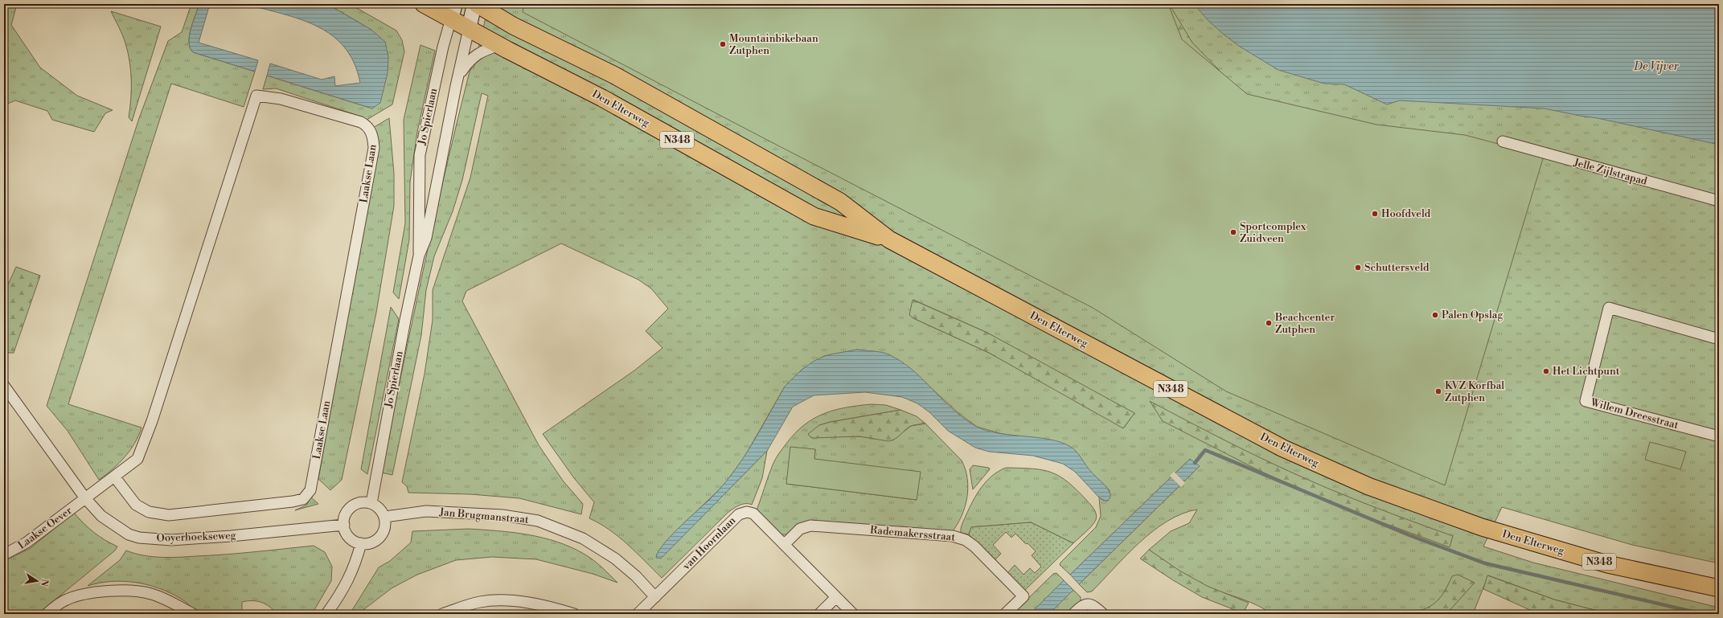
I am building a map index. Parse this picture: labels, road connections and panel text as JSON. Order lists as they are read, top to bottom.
{
  "streets": {
    "main road": ["Den Elterweg", "N348"],
    "street": [
      "Jo Spierlaan",
      "Jelle Zijlstrapad",
      "Laakse Laan",
      "Willem Dreesstraat",
      "Jan Brugmanstraat",
      "Laakse Oever",
      "Rademakersstraat",
      "Ooyerhoekseweg",
      "van Hoornlaan"
    ]
  },
  "crossings": [
    ["Den Elterweg", "Jo Spierlaan"],
    ["Jo Spierlaan", "Jan Brugmanstraat"],
    ["Jo Spierlaan", "Ooyerhoekseweg"],
    ["Laakse Laan", "Laakse Oever"],
    ["Laakse Laan", "Ooyerhoekseweg"],
    ["Jan Brugmanstraat", "Ooyerhoekseweg"],
    ["Jan Brugmanstraat", "van Hoornlaan"],
    ["Laakse Oever", "Ooyerhoekseweg"],
    ["Rademakersstraat", "van Hoornlaan"]
  ],
  "water": ["De Vijver"],
  "places": [
    "Mountainbikebaan Zutphen",
    "Hoofdveld",
    "Sportcomplex Zuidveen",
    "Schuttersveld",
    "Palen Opslag",
    "Beachcenter Zutphen",
    "Het Lichtpunt",
    "KVZ Korfbal Zutphen"
  ],
  "north": "right"
}
